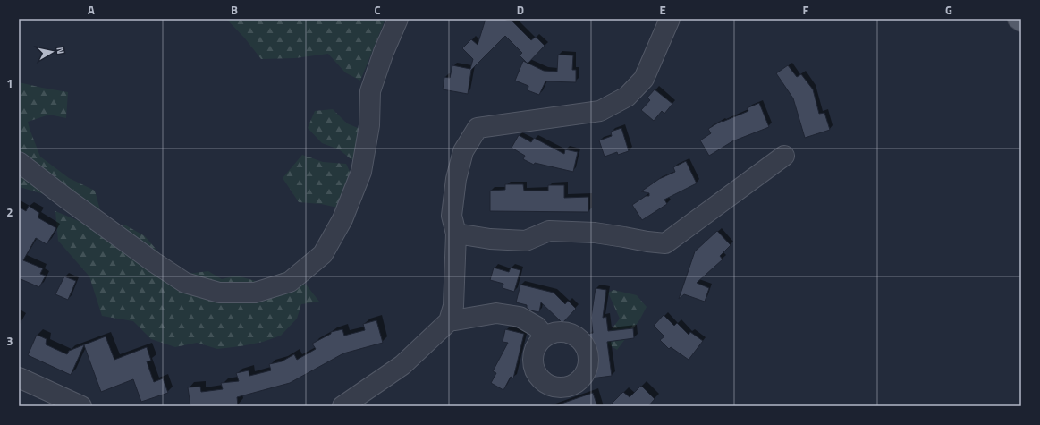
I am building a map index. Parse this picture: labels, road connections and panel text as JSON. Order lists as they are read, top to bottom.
{
  "north": "right",
  "grid": {
    "columns": [
      "A",
      "B",
      "C",
      "D",
      "E",
      "F",
      "G"
    ],
    "rows": ["1", "2", "3"]
  }
}
